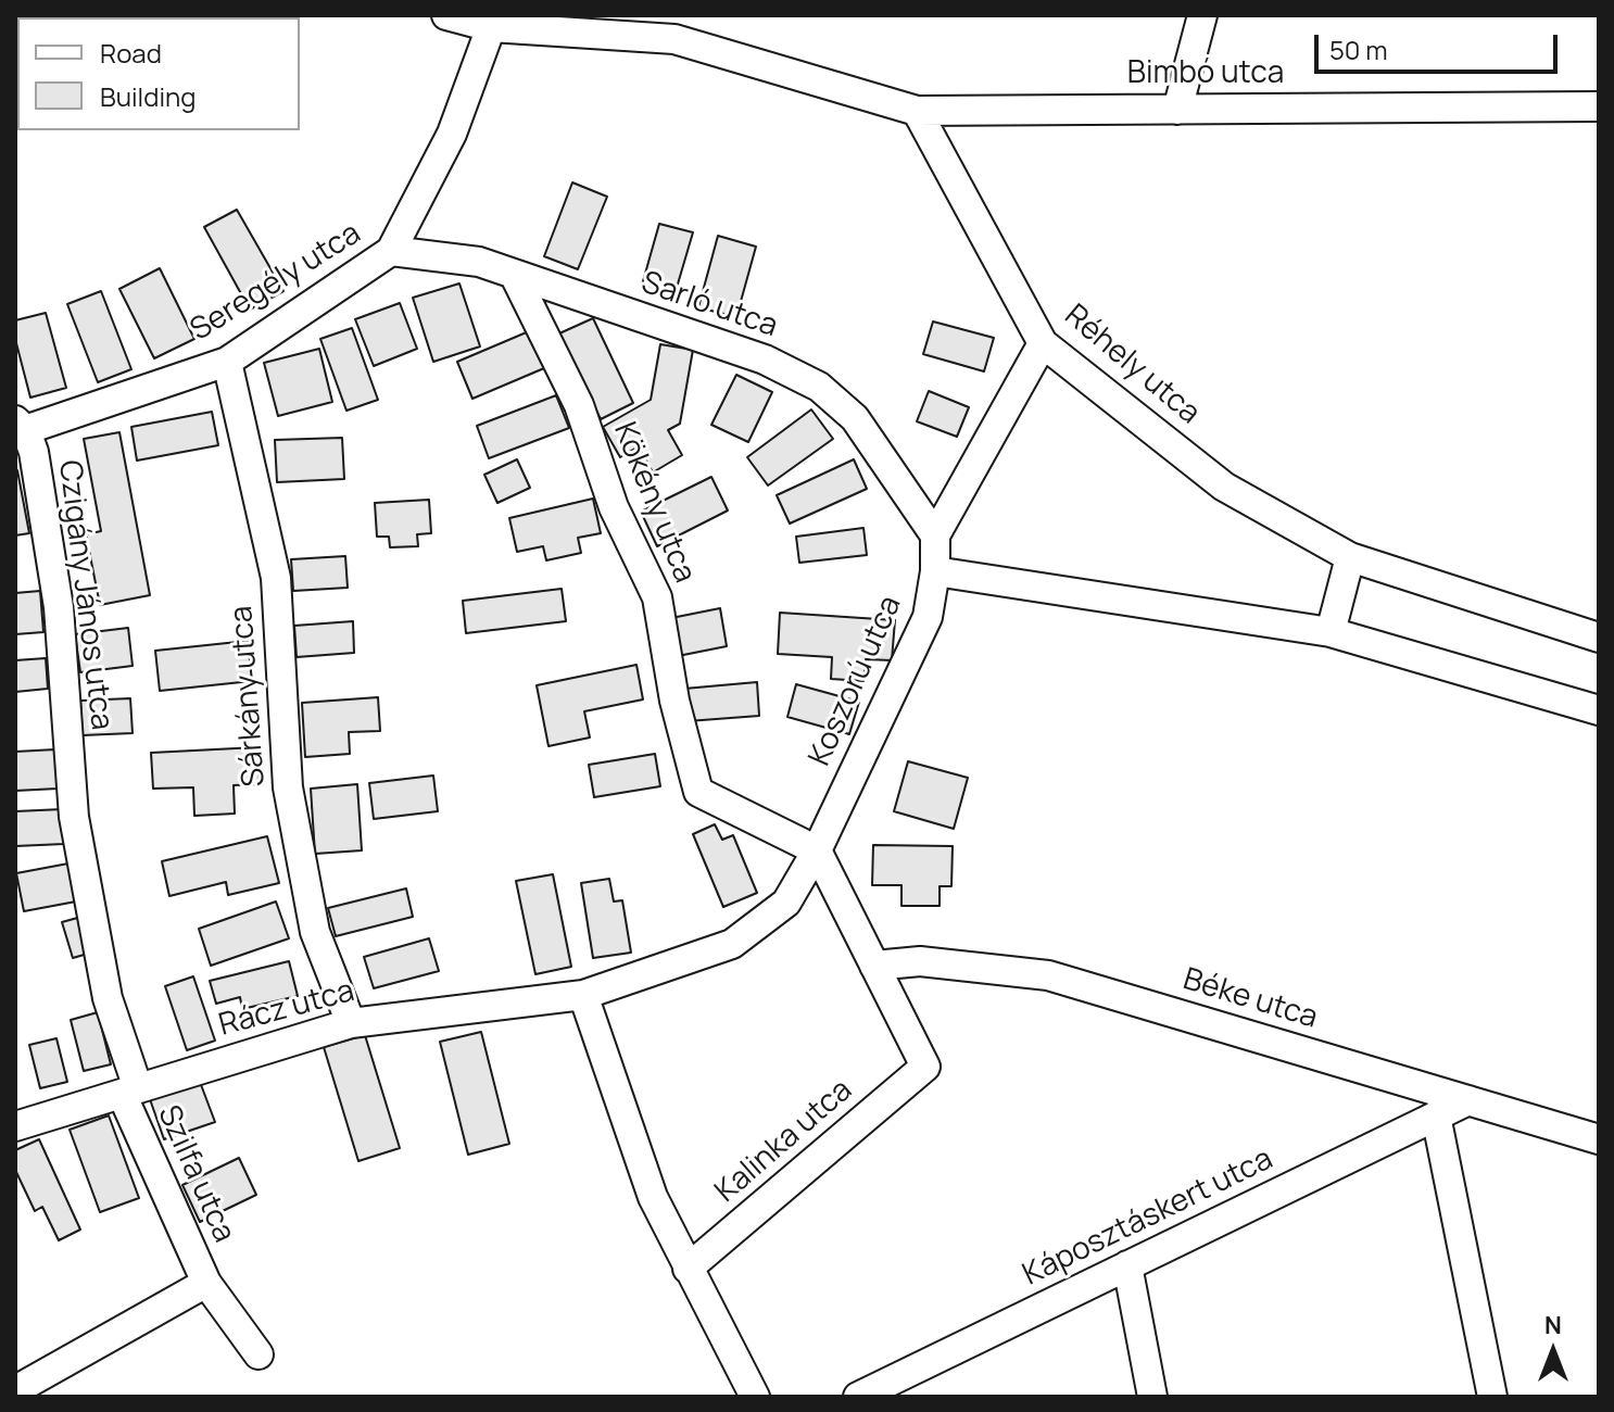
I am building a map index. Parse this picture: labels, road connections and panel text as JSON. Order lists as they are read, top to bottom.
{
  "streets": {
    "street": [
      "Bimbó utca",
      "Seregély utca",
      "Sarló utca",
      "Réhely utca",
      "Kökény utca",
      "Czigány János utca",
      "Koszorú utca",
      "Sárkány utca",
      "Béke utca",
      "Rácz utca",
      "Kalinka utca",
      "Szilfa utca",
      "Káposztáskert utca"
    ]
  },
  "crossings": [
    ["Bimbó utca", "Seregély utca"],
    ["Bimbó utca", "Réhely utca"],
    ["Seregély utca", "Sarló utca"],
    ["Seregély utca", "Czigány János utca"],
    ["Seregély utca", "Sárkány utca"],
    ["Sarló utca", "Kökény utca"],
    ["Sarló utca", "Koszorú utca"],
    ["Kökény utca", "Koszorú utca"],
    ["Kökény utca", "Rácz utca"],
    ["Czigány János utca", "Rácz utca"],
    ["Czigány János utca", "Szilfa utca"],
    ["Koszorú utca", "Rácz utca"],
    ["Sárkány utca", "Rácz utca"],
    ["Béke utca", "Kalinka utca"],
    ["Béke utca", "Káposztáskert utca"],
    ["Rácz utca", "Szilfa utca"]
  ],
  "legend": ["Road", "Building"],
  "scale_bar": "50 m",
  "north": "top"
}
